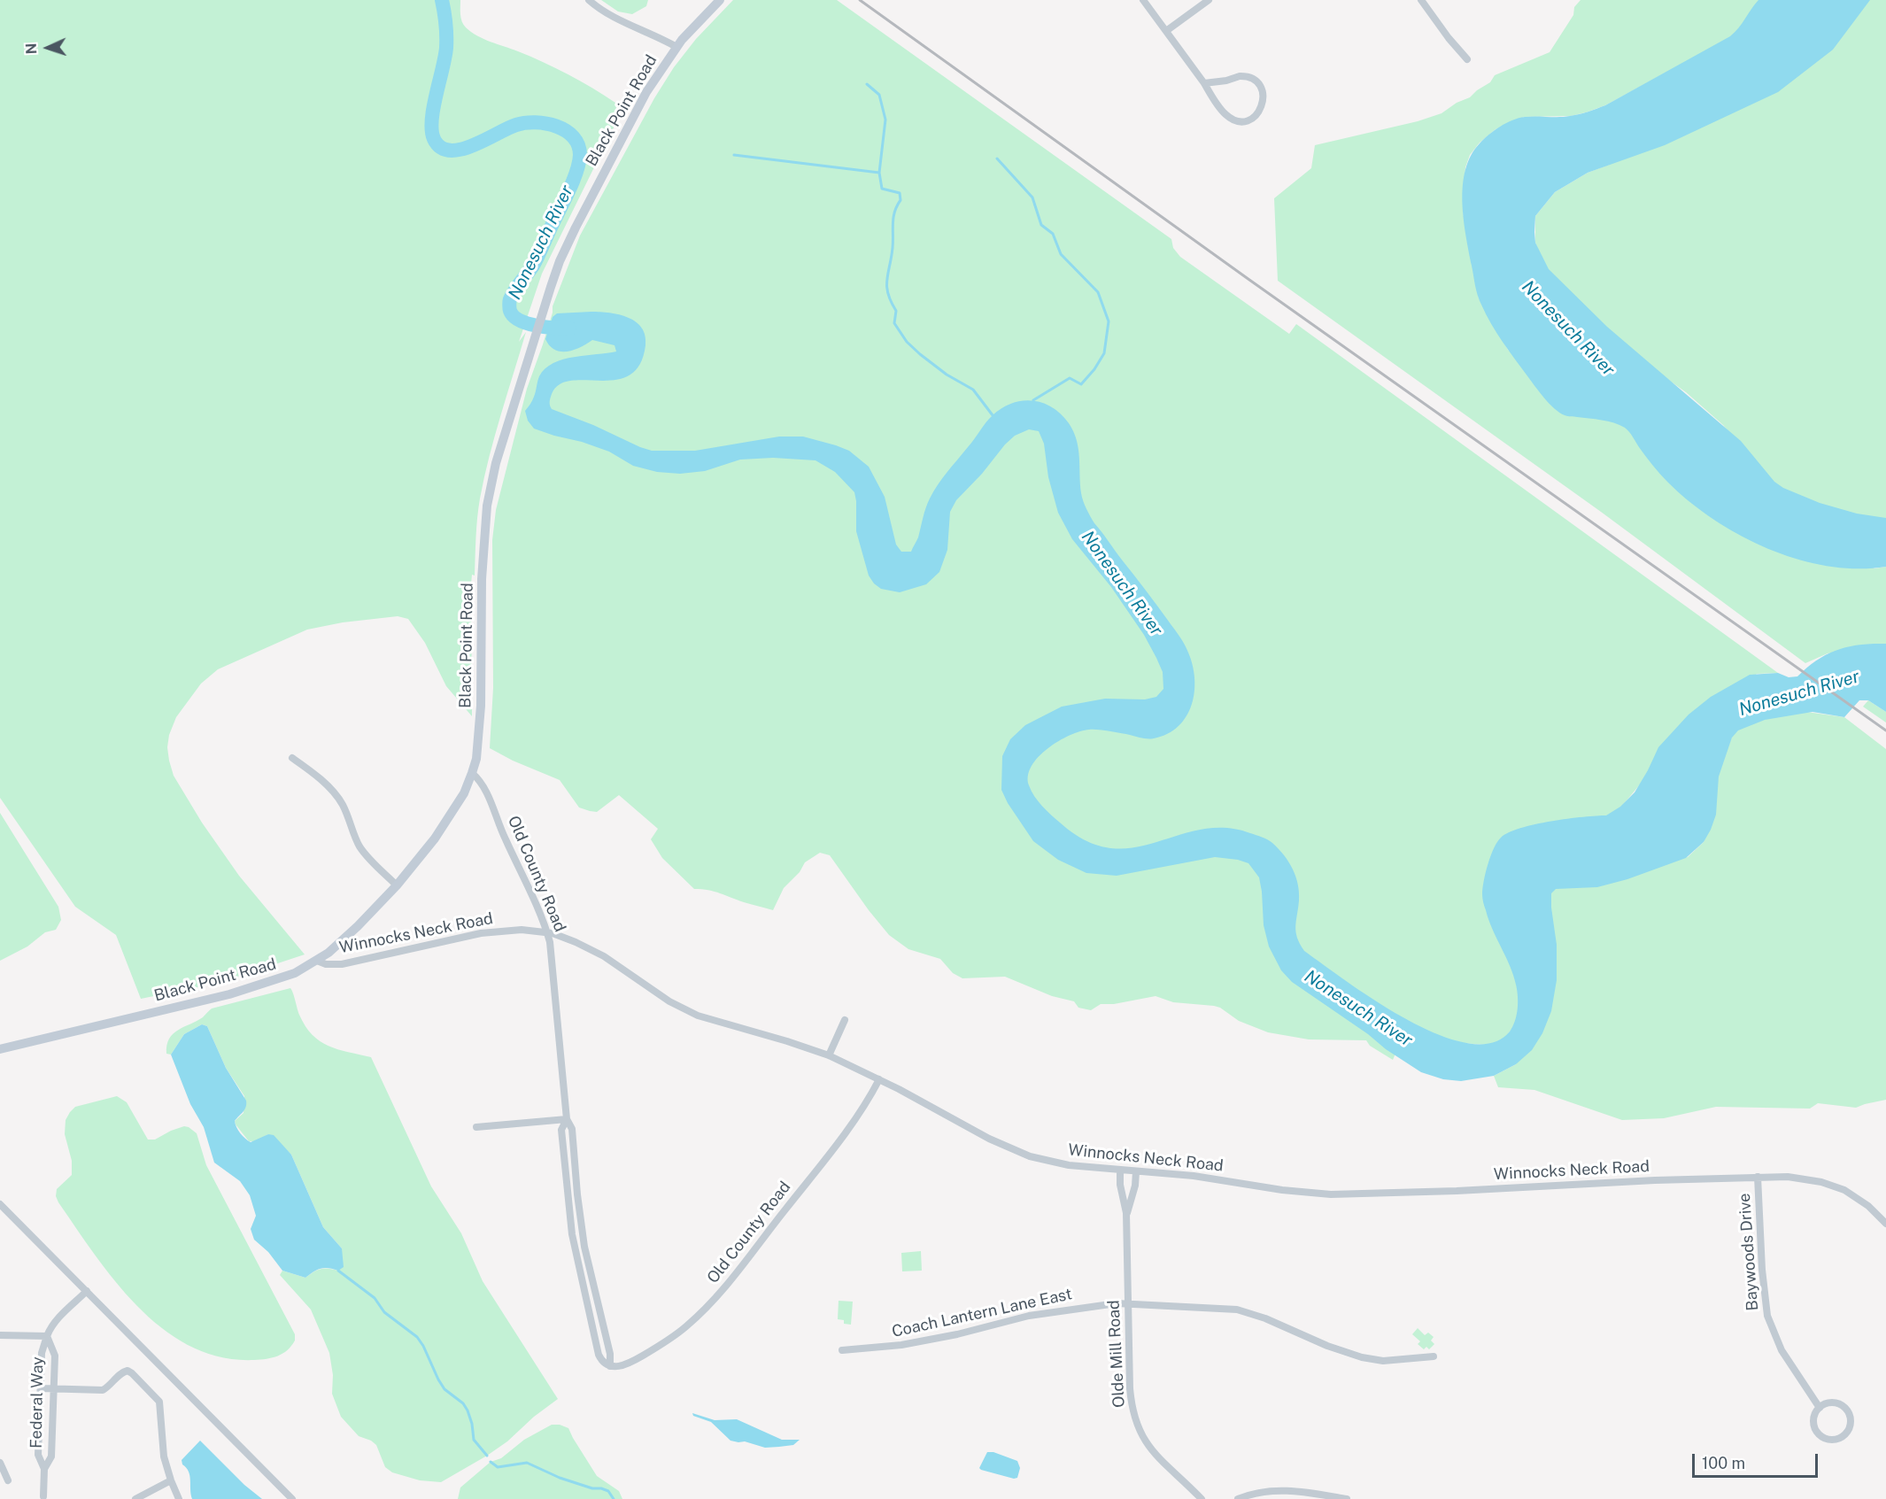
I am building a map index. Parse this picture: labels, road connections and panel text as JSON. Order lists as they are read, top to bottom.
{
  "streets": {
    "main road": ["Black Point Road"],
    "street": [
      "Old County Road",
      "Winnocks Neck Road",
      "Baywoods Drive",
      "Coach Lantern Lane East",
      "Olde Mill Road",
      "Federal Way"
    ]
  },
  "crossings": [
    ["Black Point Road", "Old County Road"],
    ["Black Point Road", "Winnocks Neck Road"],
    ["Old County Road", "Winnocks Neck Road"],
    ["Winnocks Neck Road", "Baywoods Drive"],
    ["Winnocks Neck Road", "Olde Mill Road"],
    ["Coach Lantern Lane East", "Olde Mill Road"]
  ],
  "water": ["Nonesuch River"],
  "scale_bar": "100 m",
  "north": "left"
}
